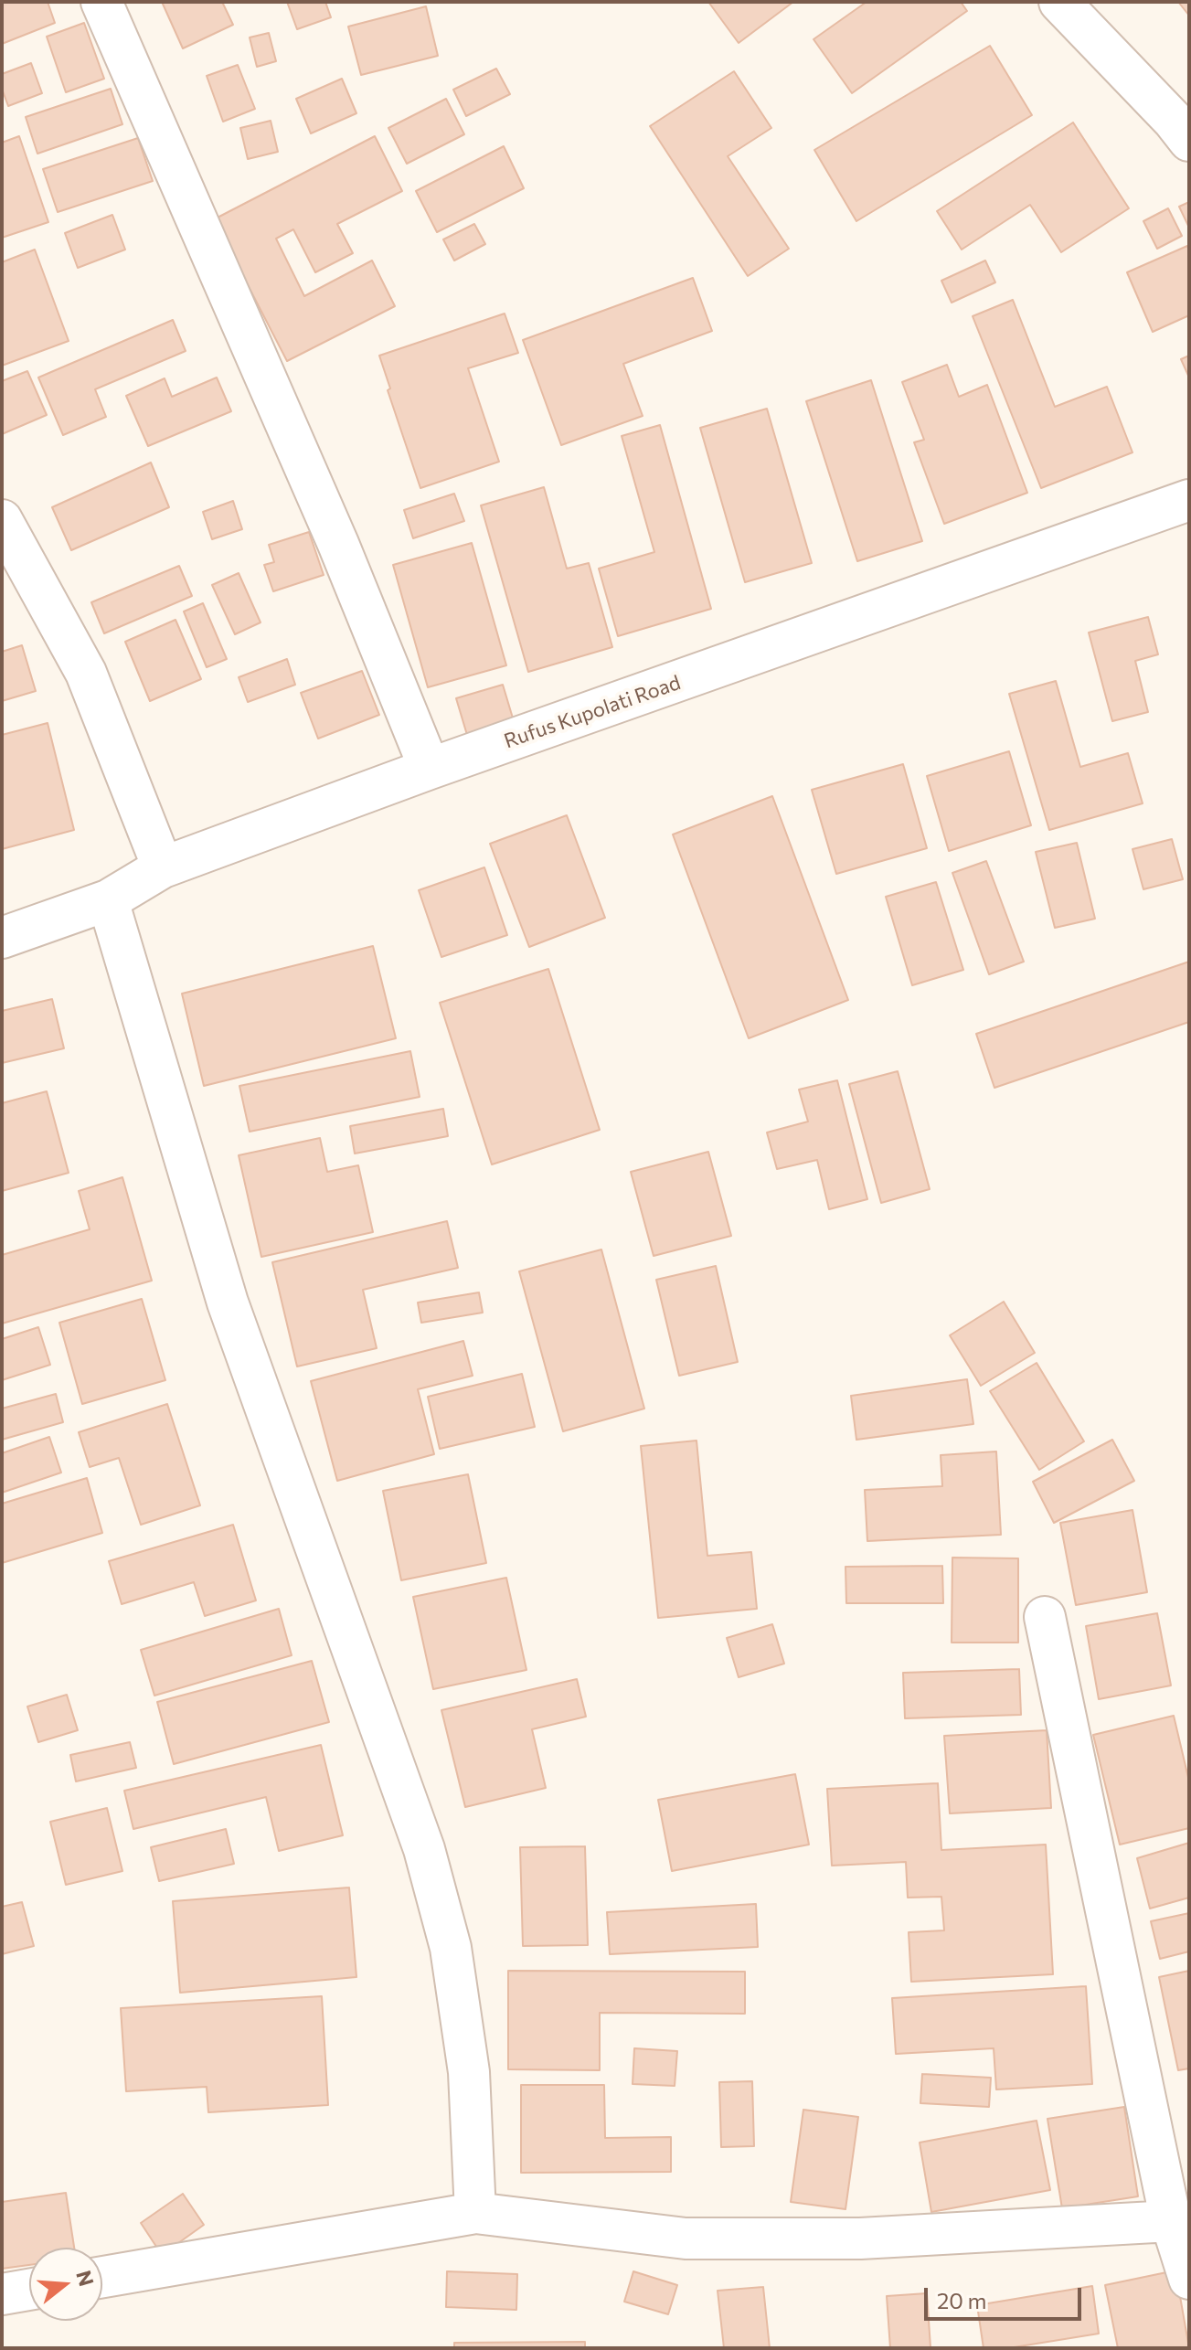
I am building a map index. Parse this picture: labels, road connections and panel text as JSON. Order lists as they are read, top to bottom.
{
  "streets": {
    "street": ["Rufus Kupolati Road"]
  },
  "scale_bar": "20 m",
  "north": "right"
}
